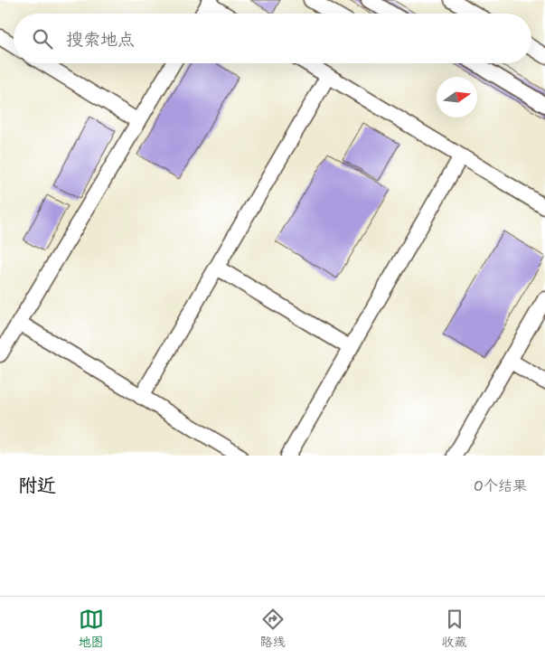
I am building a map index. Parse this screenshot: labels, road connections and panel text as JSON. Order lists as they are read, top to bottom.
{
  "north": "right",
  "page": {
    "search": "搜索地点",
    "heading": ["附近", "0个结果"],
    "nav": ["地图", "路线", "收藏"]
  }
}
